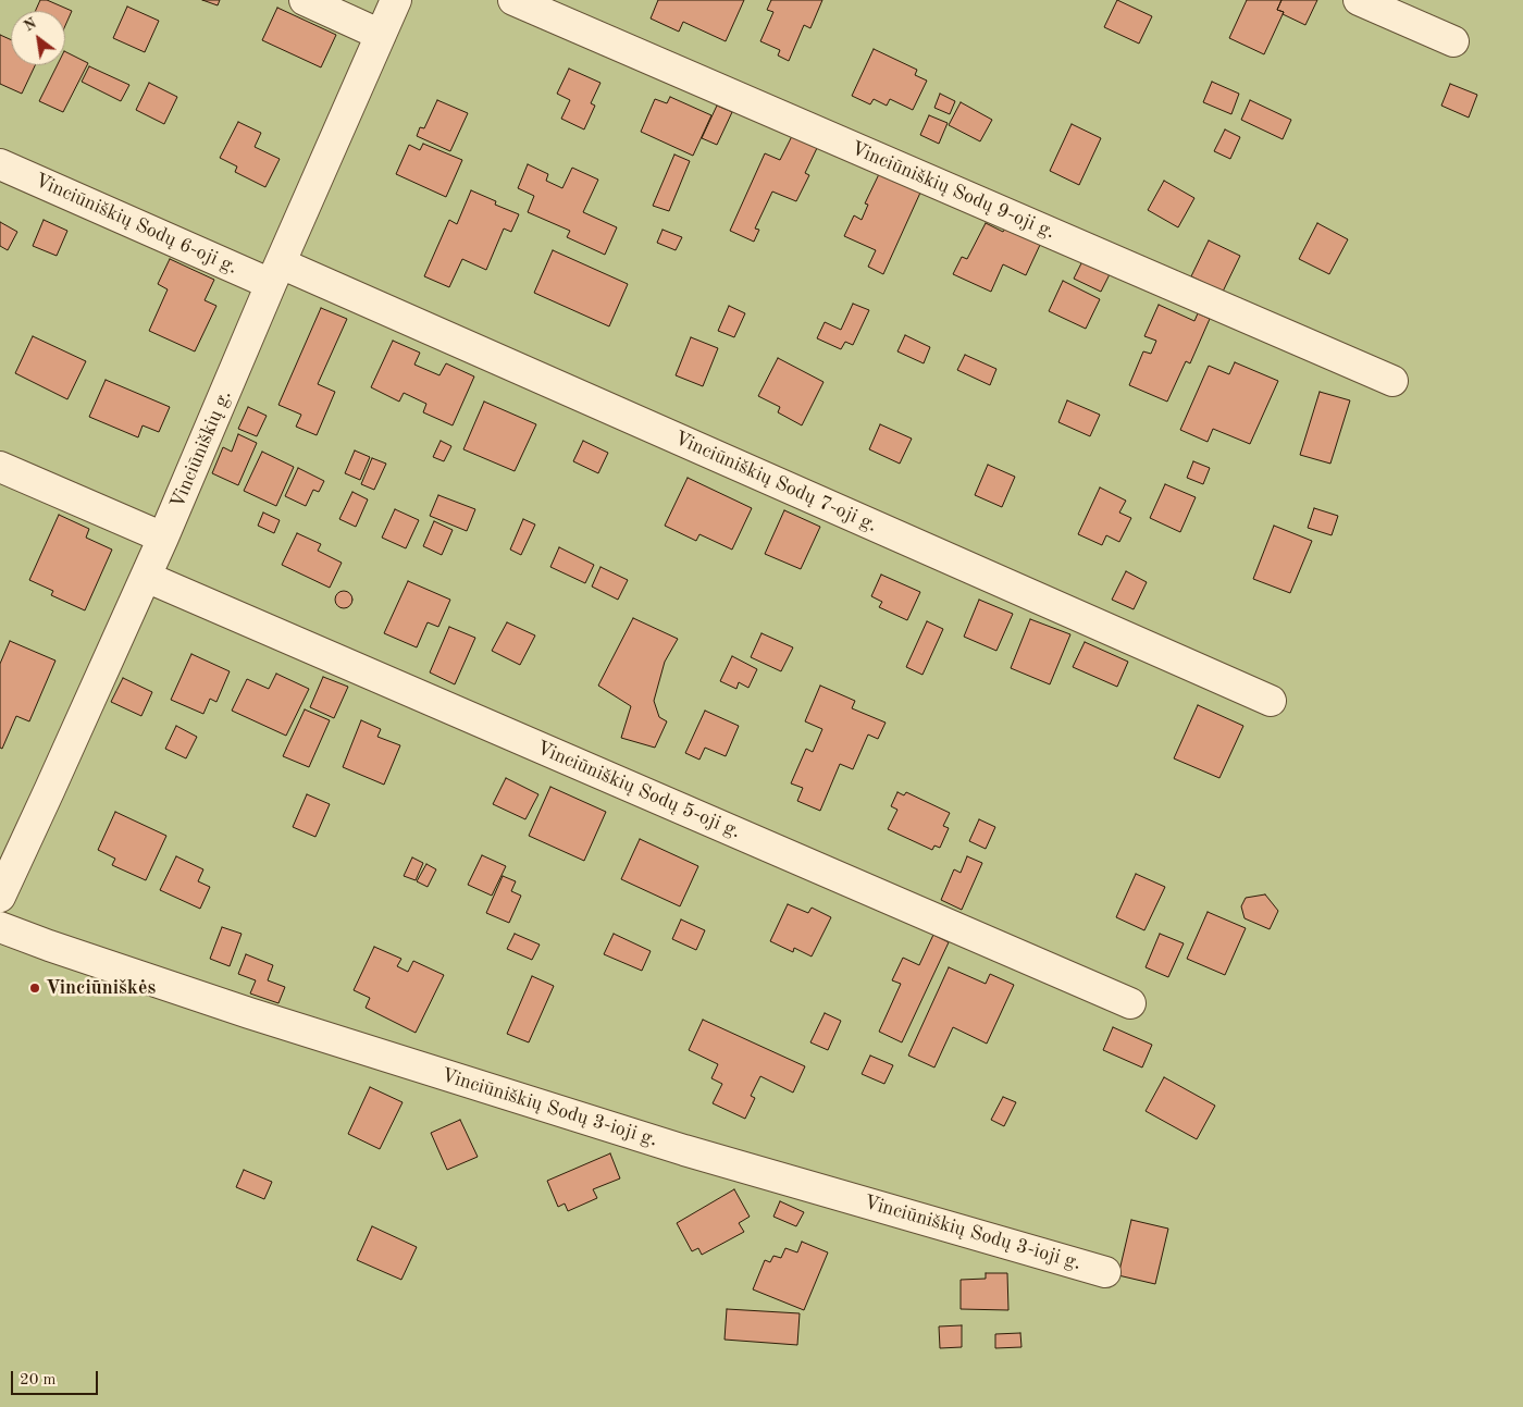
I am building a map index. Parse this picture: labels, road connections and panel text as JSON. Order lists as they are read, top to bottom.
{
  "streets": {
    "street": [
      "Vinciūniškių Sodų 9-oji g.",
      "Vinciūniškių Sodų 6-oji g.",
      "Vinciūniškių g.",
      "Vinciūniškių Sodų 7-oji g.",
      "Vinciūniškių Sodų 5-oji g.",
      "Vinciūniškių Sodų 3-ioji g."
    ]
  },
  "crossings": [
    ["Vinciūniškių Sodų 6-oji g.", "Vinciūniškių g."],
    ["Vinciūniškių Sodų 6-oji g.", "Vinciūniškių Sodų 7-oji g."],
    ["Vinciūniškių g.", "Vinciūniškių Sodų 7-oji g."],
    ["Vinciūniškių g.", "Vinciūniškių Sodų 5-oji g."]
  ],
  "places": ["Vinciūniškės"],
  "scale_bar": "20 m",
  "north": "top left"
}
